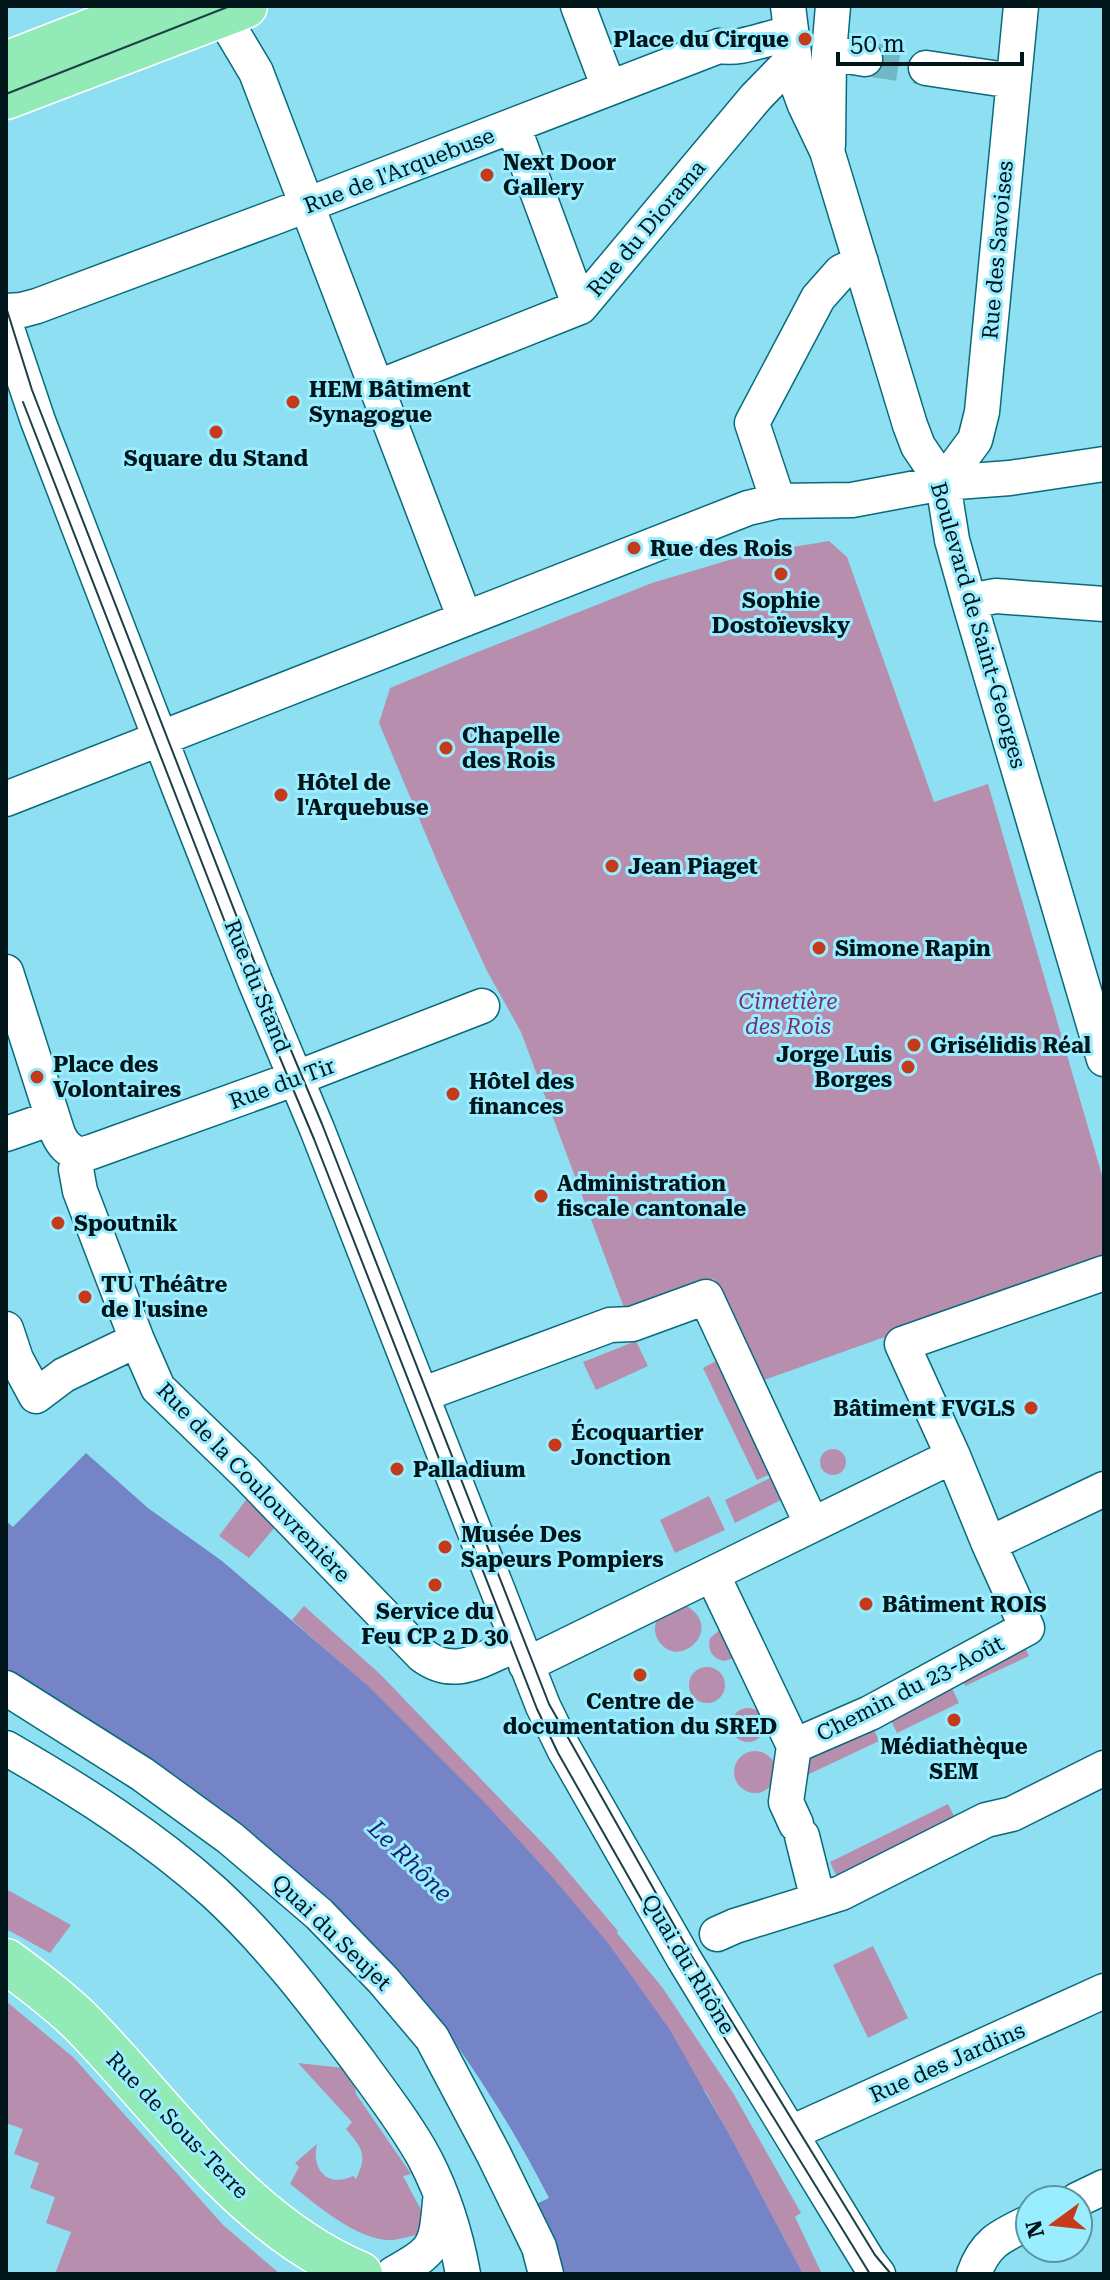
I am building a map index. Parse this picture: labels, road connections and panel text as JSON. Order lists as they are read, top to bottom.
{
  "streets": {
    "main road": ["Rue de Sous-Terre"],
    "street": [
      "Rue de l'Arquebuse",
      "Rue du Diorama",
      "Rue des Savoises",
      "Boulevard de Saint-Georges",
      "Rue du Stand",
      "Rue du Tir",
      "Rue de la Coulouvrenière",
      "Chemin du 23-Août",
      "Quai du Seujet",
      "Quai du Rhône",
      "Rue des Jardins"
    ]
  },
  "crossings": [
    ["Rue de l'Arquebuse", "Rue du Diorama"],
    ["Rue des Savoises", "Boulevard de Saint-Georges"],
    ["Rue du Stand", "Rue du Tir"],
    ["Rue du Stand", "Rue de la Coulouvrenière"],
    ["Rue du Stand", "Quai du Rhône"],
    ["Rue du Tir", "Rue de la Coulouvrenière"],
    ["Rue de la Coulouvrenière", "Quai du Rhône"],
    ["Quai du Rhône", "Rue des Jardins"]
  ],
  "water": ["Le Rhône"],
  "parks": ["Cimetière des Rois"],
  "places": [
    "Place du Cirque",
    "Next Door Gallery",
    "HEM Bâtiment Synagogue",
    "Square du Stand",
    "Rue des Rois",
    "Sophie Dostoïevsky",
    "Chapelle des Rois",
    "Hôtel de l'Arquebuse",
    "Jean Piaget",
    "Simone Rapin",
    "Grisélidis Réal",
    "Jorge Luis Borges",
    "Place des Volontaires",
    "Hôtel des finances",
    "Administration fiscale cantonale",
    "Spoutnik",
    "TU Théâtre de l'usine",
    "Bâtiment FVGLS",
    "Écoquartier Jonction",
    "Palladium",
    "Musée Des Sapeurs Pompiers",
    "Service du Feu CP 2 D 30",
    "Bâtiment ROIS",
    "Centre de documentation du SRED",
    "Médiathèque SEM"
  ],
  "scale_bar": "50 m",
  "north": "left"
}
